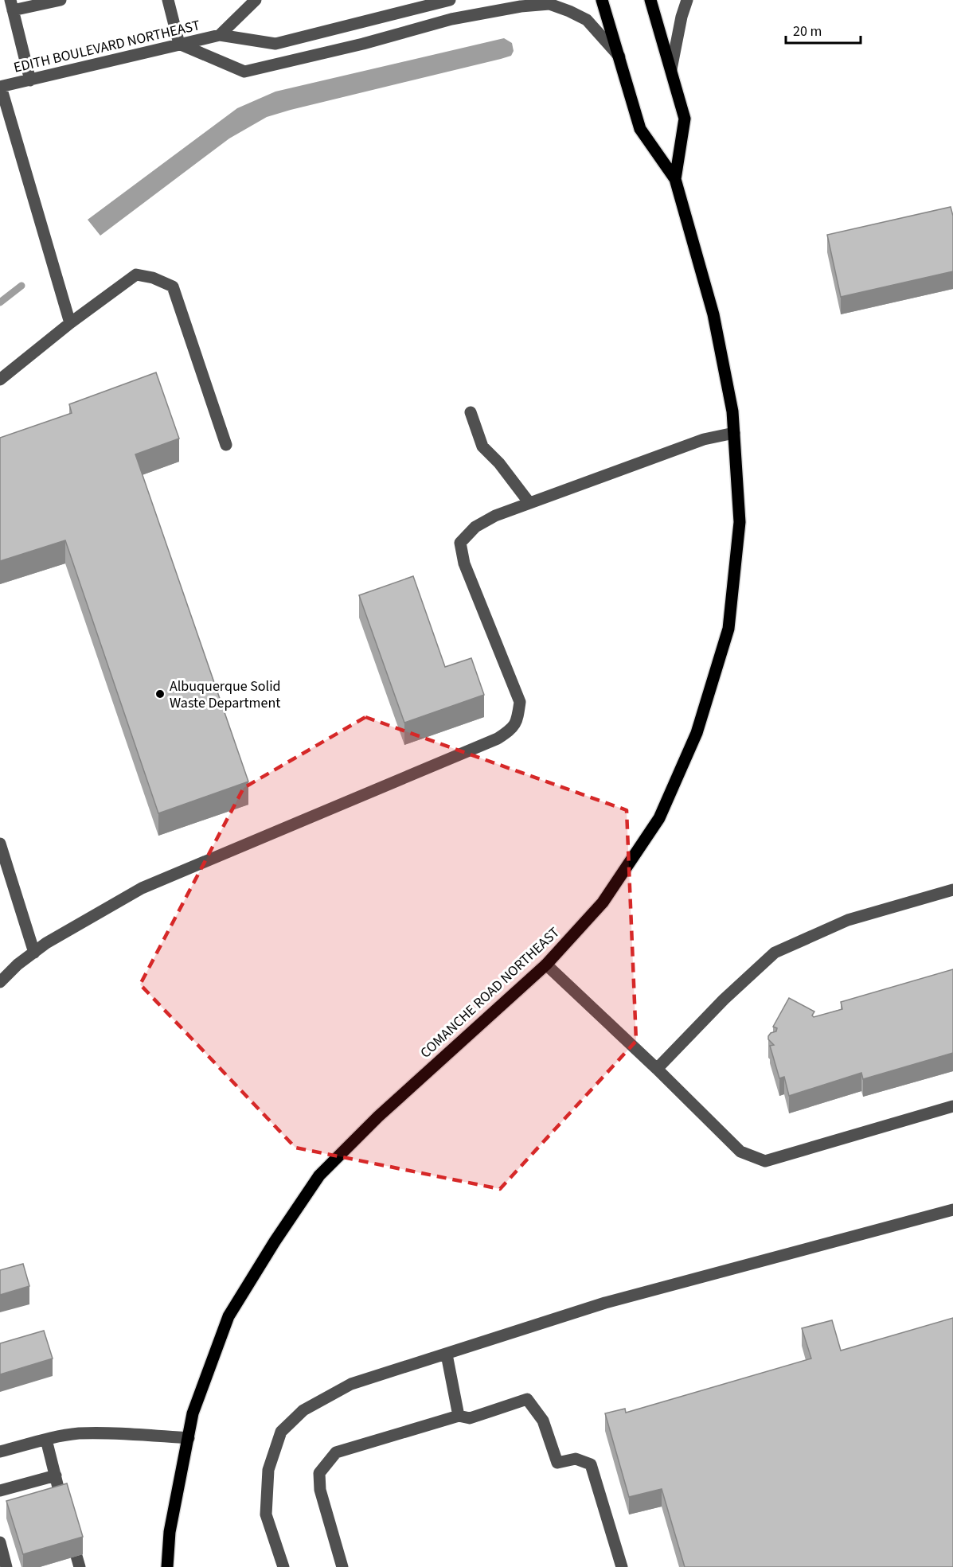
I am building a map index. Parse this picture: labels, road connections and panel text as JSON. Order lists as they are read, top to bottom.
{
  "streets": {
    "main road": ["COMANCHE ROAD NORTHEAST"],
    "street": ["EDITH BOULEVARD NORTHEAST"]
  },
  "places": ["Albuquerque Solid Waste Department"],
  "scale_bar": "20 m"
}
